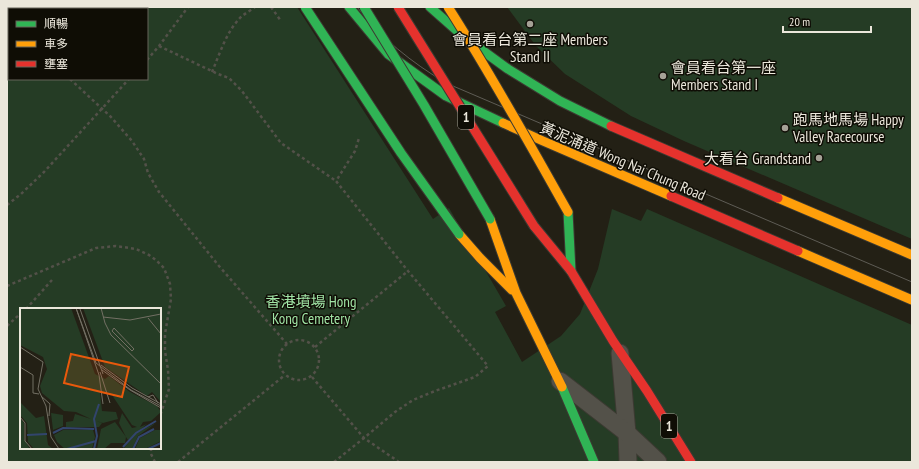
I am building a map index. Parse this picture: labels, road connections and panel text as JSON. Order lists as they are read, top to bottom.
{
  "streets": {
    "main road": ["1", "黃泥涌道 Wong Nai Chung Road"]
  },
  "parks": ["香港墳場 Hong Kong Cemetery"],
  "places": [
    "會員看台第二座 Members Stand II",
    "會員看台第一座 Members Stand I",
    "跑馬地馬場 Happy Valley Racecourse",
    "大看台 Grandstand"
  ],
  "legend": ["順暢", "車多", "壅塞"],
  "scale_bar": "20 m"
}
